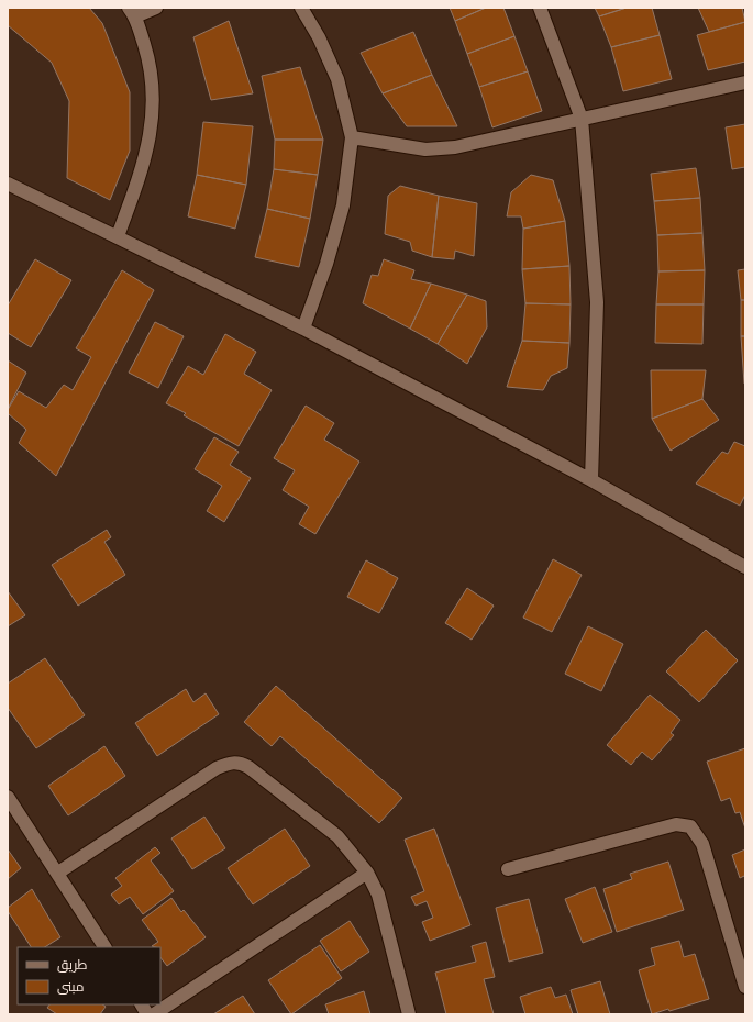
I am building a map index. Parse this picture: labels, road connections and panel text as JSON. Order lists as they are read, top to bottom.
{
  "legend": ["طريق", "مبنى"]
}
